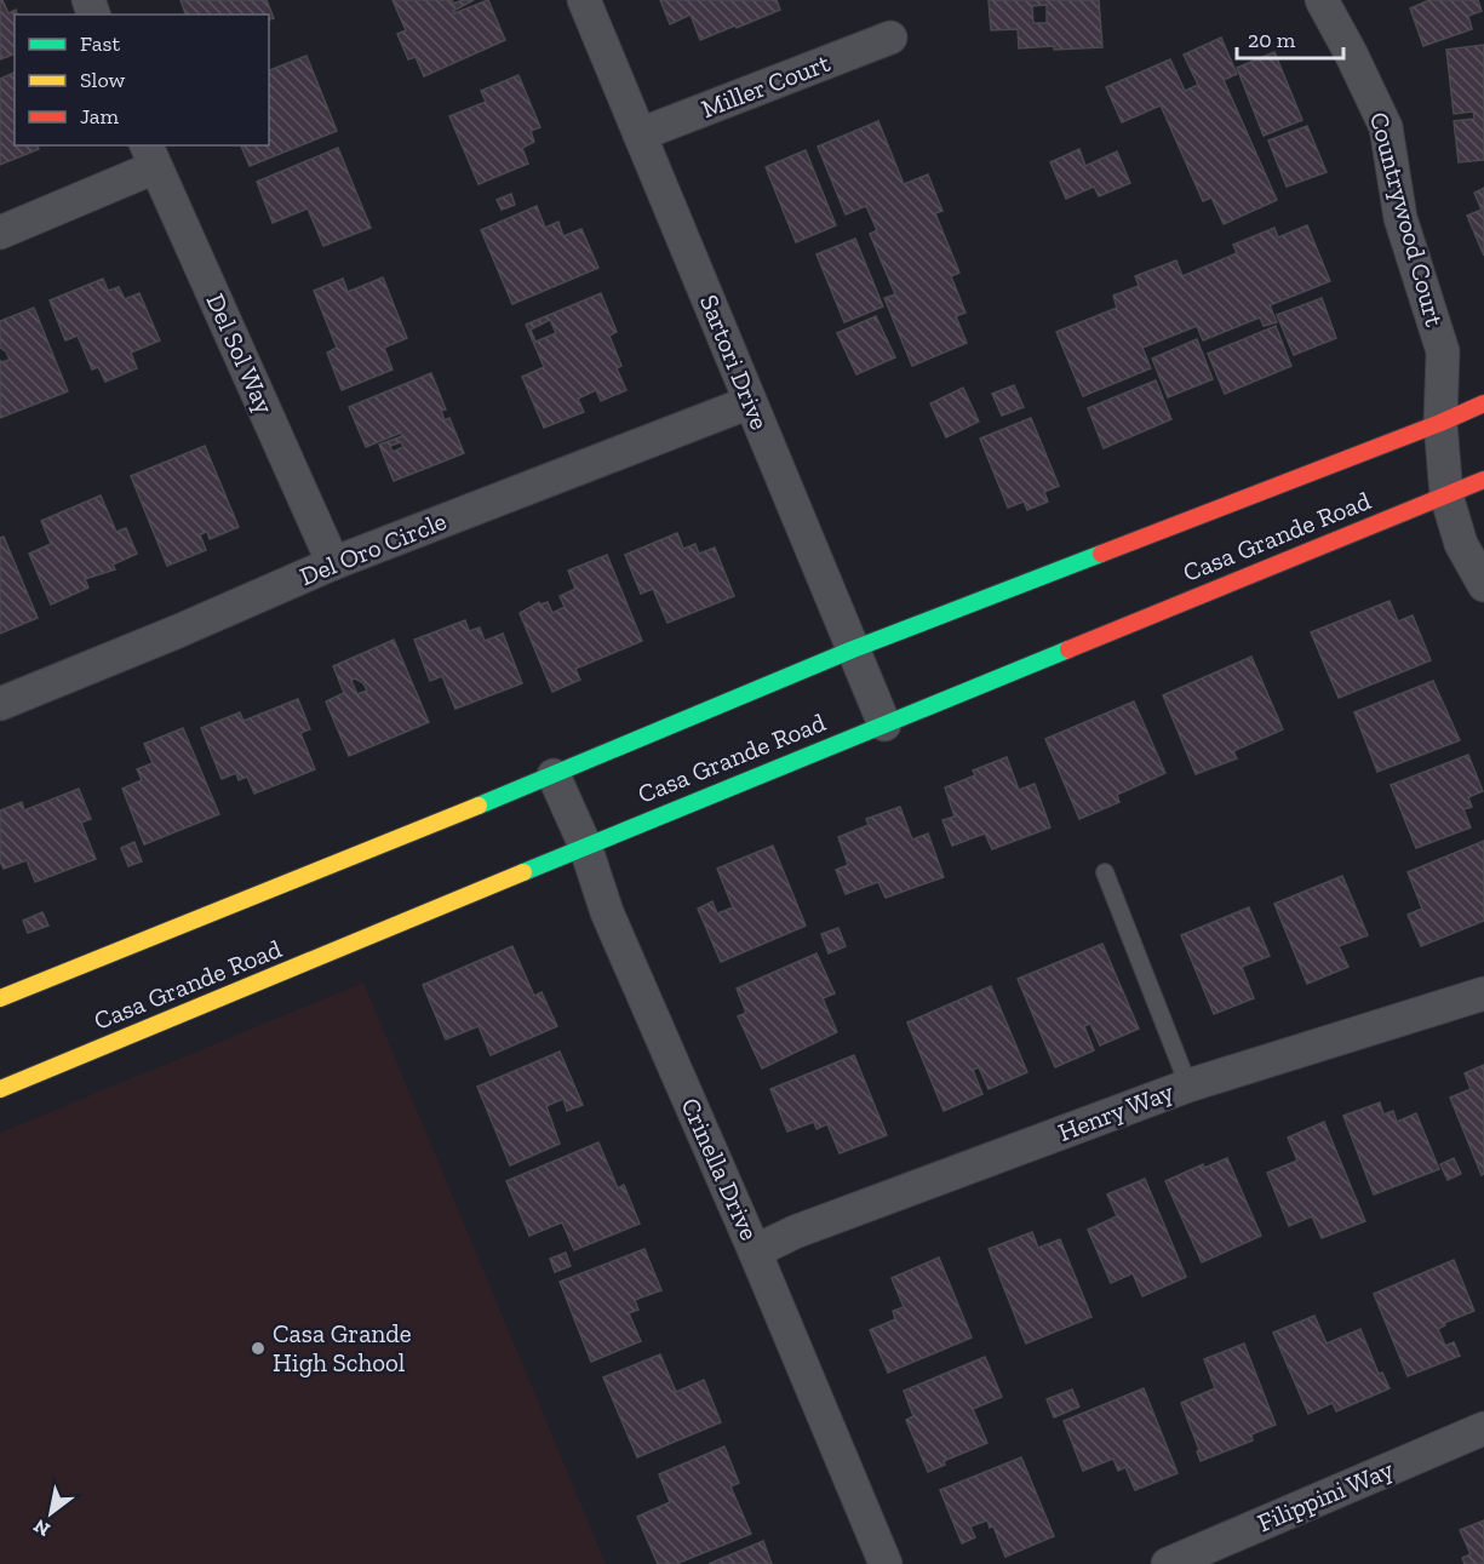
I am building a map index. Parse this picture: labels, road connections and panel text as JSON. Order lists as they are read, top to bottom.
{
  "streets": {
    "main road": ["Casa Grande Road"],
    "street": [
      "Miller Court",
      "Countrywood Court",
      "Del Sol Way",
      "Sartori Drive",
      "Del Oro Circle",
      "Henry Way",
      "Crinella Drive",
      "Filippini Way"
    ]
  },
  "crossings": [
    ["Miller Court", "Sartori Drive"],
    ["Countrywood Court", "Casa Grande Road"],
    ["Del Sol Way", "Del Oro Circle"],
    ["Sartori Drive", "Casa Grande Road"],
    ["Sartori Drive", "Del Oro Circle"],
    ["Casa Grande Road", "Crinella Drive"],
    ["Henry Way", "Crinella Drive"]
  ],
  "places": ["Casa Grande High School"],
  "legend": ["Fast", "Slow", "Jam"],
  "scale_bar": "20 m",
  "north": "bottom left"
}
